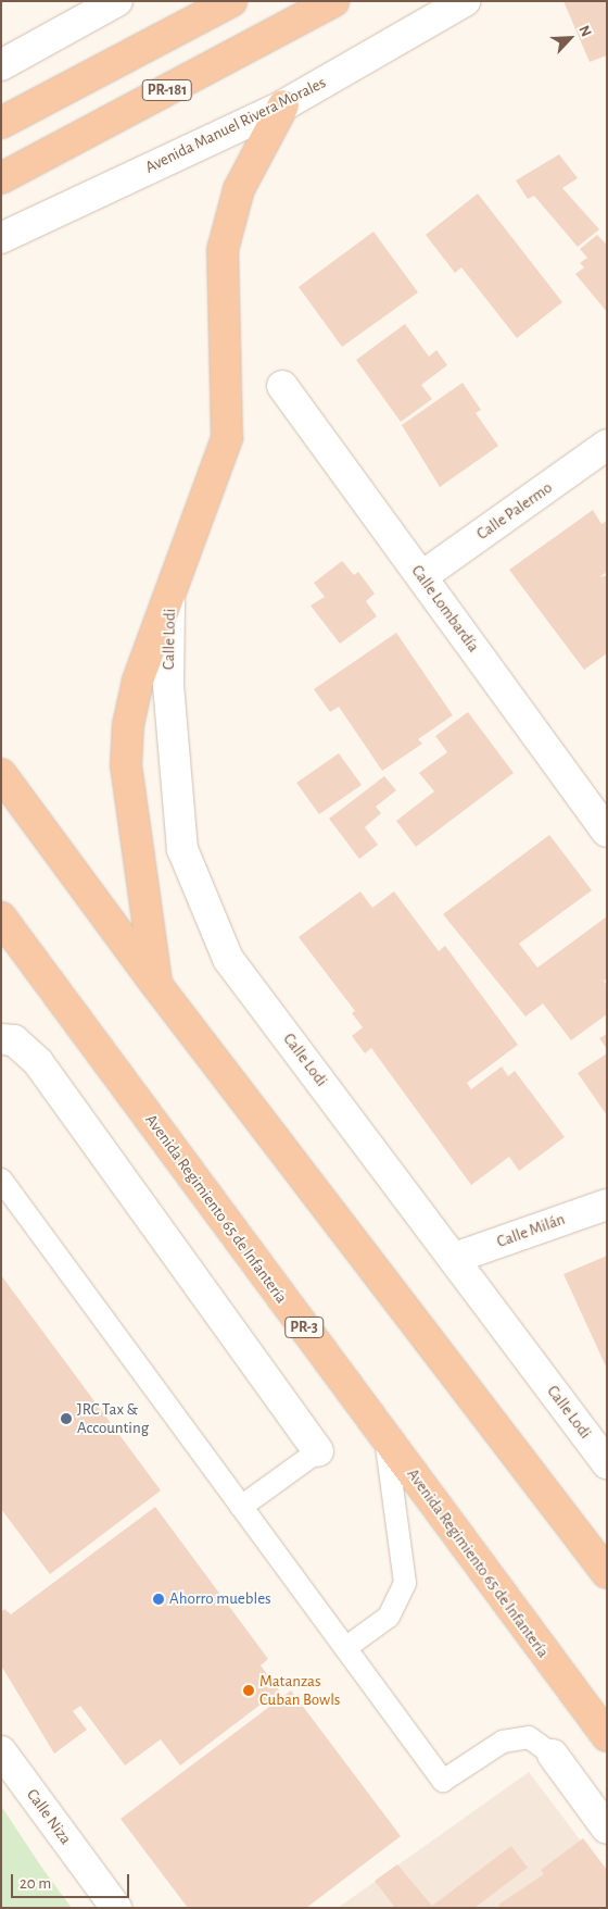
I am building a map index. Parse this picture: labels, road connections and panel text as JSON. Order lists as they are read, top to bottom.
{
  "streets": {
    "highway": ["PR-181", "Avenida Regimiento 65 de Infantería", "PR-3"],
    "street": [
      "Avenida Manuel Rivera Morales",
      "Calle Palermo",
      "Calle Lombardía",
      "Calle Lodi",
      "Calle Milán",
      "Calle Niza"
    ]
  },
  "crossings": [
    ["Calle Palermo", "Calle Lombardía"],
    ["Calle Lodi", "Calle Milán"]
  ],
  "places": ["JRC Tax & Accounting", "Ahorro muebles", "Matanzas Cuban Bowls"],
  "scale_bar": "20 m",
  "north": "top right"
}
